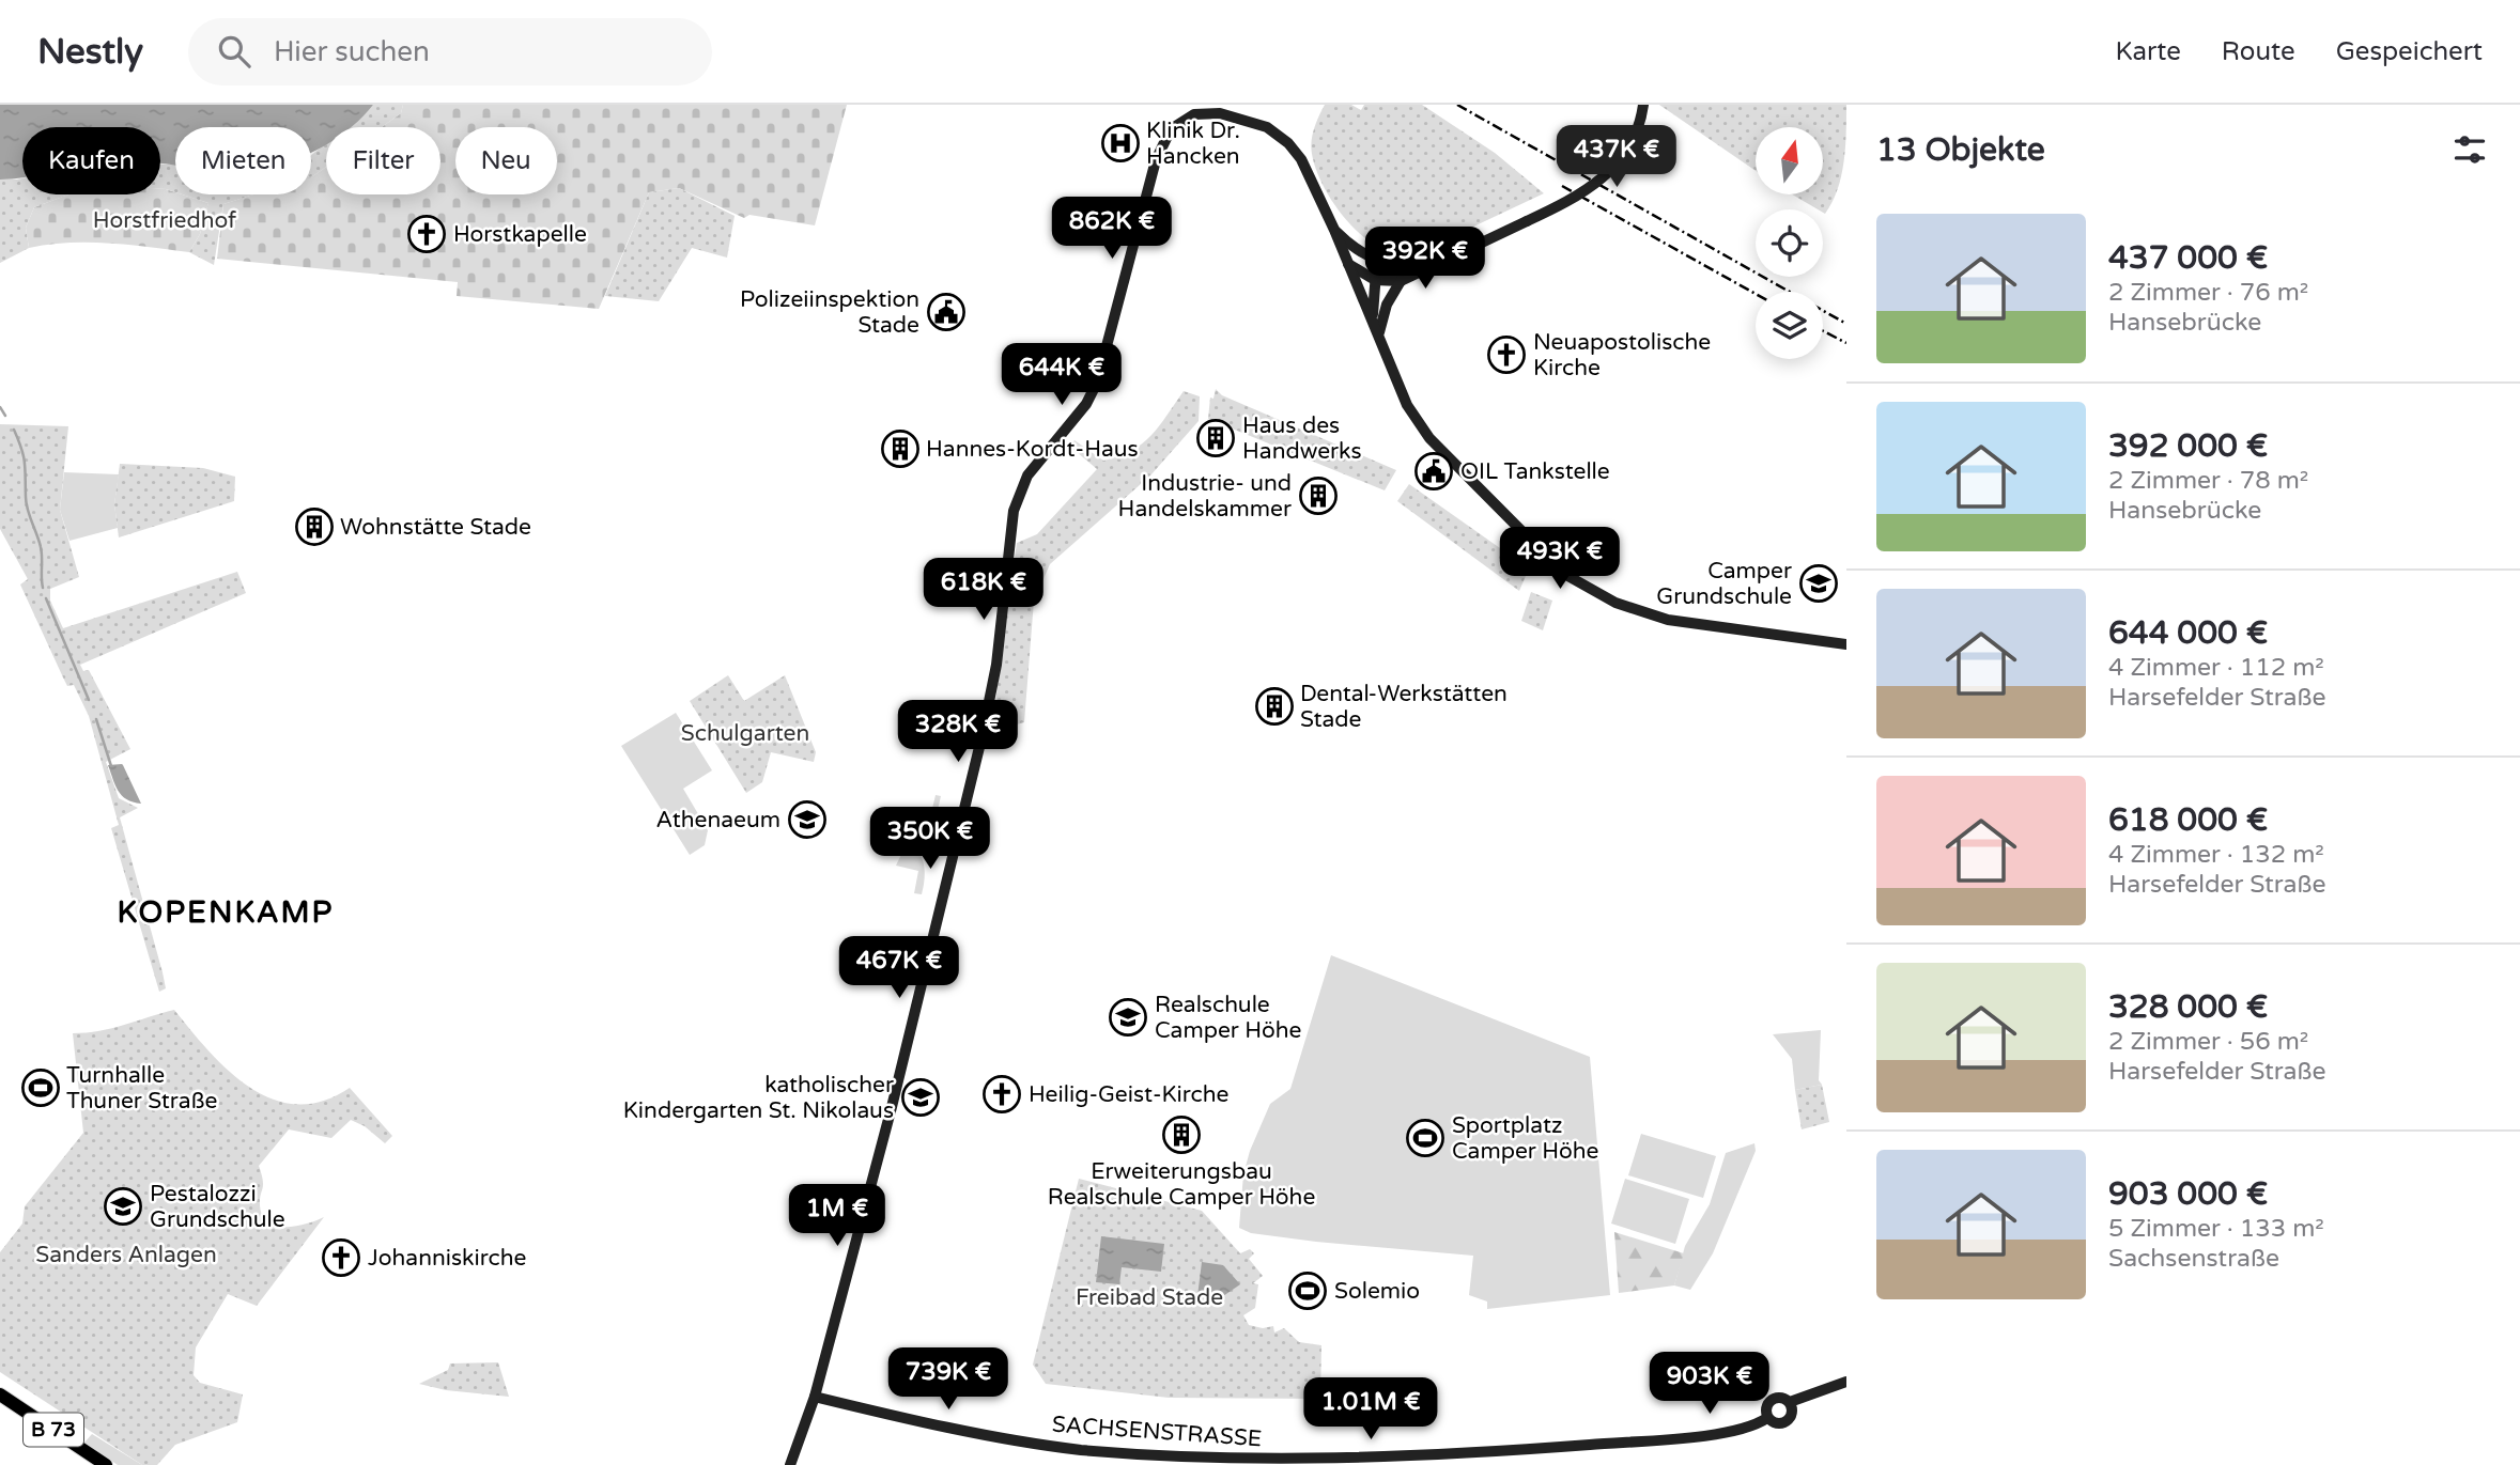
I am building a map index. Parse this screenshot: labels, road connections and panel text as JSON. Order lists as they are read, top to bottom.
{
  "streets": {
    "main road": ["B 73", "SACHSENSTRASSE"]
  },
  "districts": ["KOPENKAMP"],
  "parks": [
    "Horstfriedhof",
    "Schulgarten",
    "Sanders Anlagen",
    "Freibad Stade"
  ],
  "places": {
    "hospital": ["Klinik Dr. Hancken"],
    "church": [
      "Horstkapelle",
      "Neuapostolische Kirche",
      "Heilig-Geist-Kirche",
      "Johanniskirche"
    ],
    "public building": ["Polizeiinspektion Stade", "OIL Tankstelle"],
    "building": [
      "Haus des Handwerks",
      "Hannes-Kordt-Haus",
      "Industrie- und Handelskammer",
      "Wohnstätte Stade",
      "Dental-Werkstätten Stade",
      "Erweiterungsbau Realschule Camper Höhe"
    ],
    "school or university": [
      "Camper Grundschule",
      "Athenaeum",
      "Realschule Camper Höhe",
      "katholischer Kindergarten St. Nikolaus",
      "Pestalozzi Grundschule"
    ],
    "sports": ["Turnhalle Thuner Straße", "Sportplatz Camper Höhe", "Solemio"]
  },
  "north": "top",
  "page": {
    "header": "Nestly",
    "search": "Hier suchen",
    "nav": ["Karte", "Route", "Gespeichert"],
    "heading": "13 Objekte",
    "price": [
      "437K €",
      "862K €",
      "392K €",
      "644K €",
      "493K €",
      "618K €",
      "328K €",
      "350K €",
      "467K €",
      "1M €",
      "739K €",
      "903K €",
      "1.01M €"
    ],
    "chip": [
      "Kaufen",
      "Mieten",
      "Filter",
      "Neu"
    ],
    "list": [
      {
        "name": "437 000 €",
        "note": "2 Zimmer · 76 m² · Hansebrücke"
      },
      {
        "name": "392 000 €",
        "note": "2 Zimmer · 78 m² · Hansebrücke"
      },
      {
        "name": "644 000 €",
        "note": "4 Zimmer · 112 m² · Harsefelder Straße"
      },
      {
        "name": "618 000 €",
        "note": "4 Zimmer · 132 m² · Harsefelder Straße"
      },
      {
        "name": "328 000 €",
        "note": "2 Zimmer · 56 m² · Harsefelder Straße"
      },
      {
        "name": "903 000 €",
        "note": "5 Zimmer · 133 m² · Sachsenstraße"
      }
    ]
  }
}
